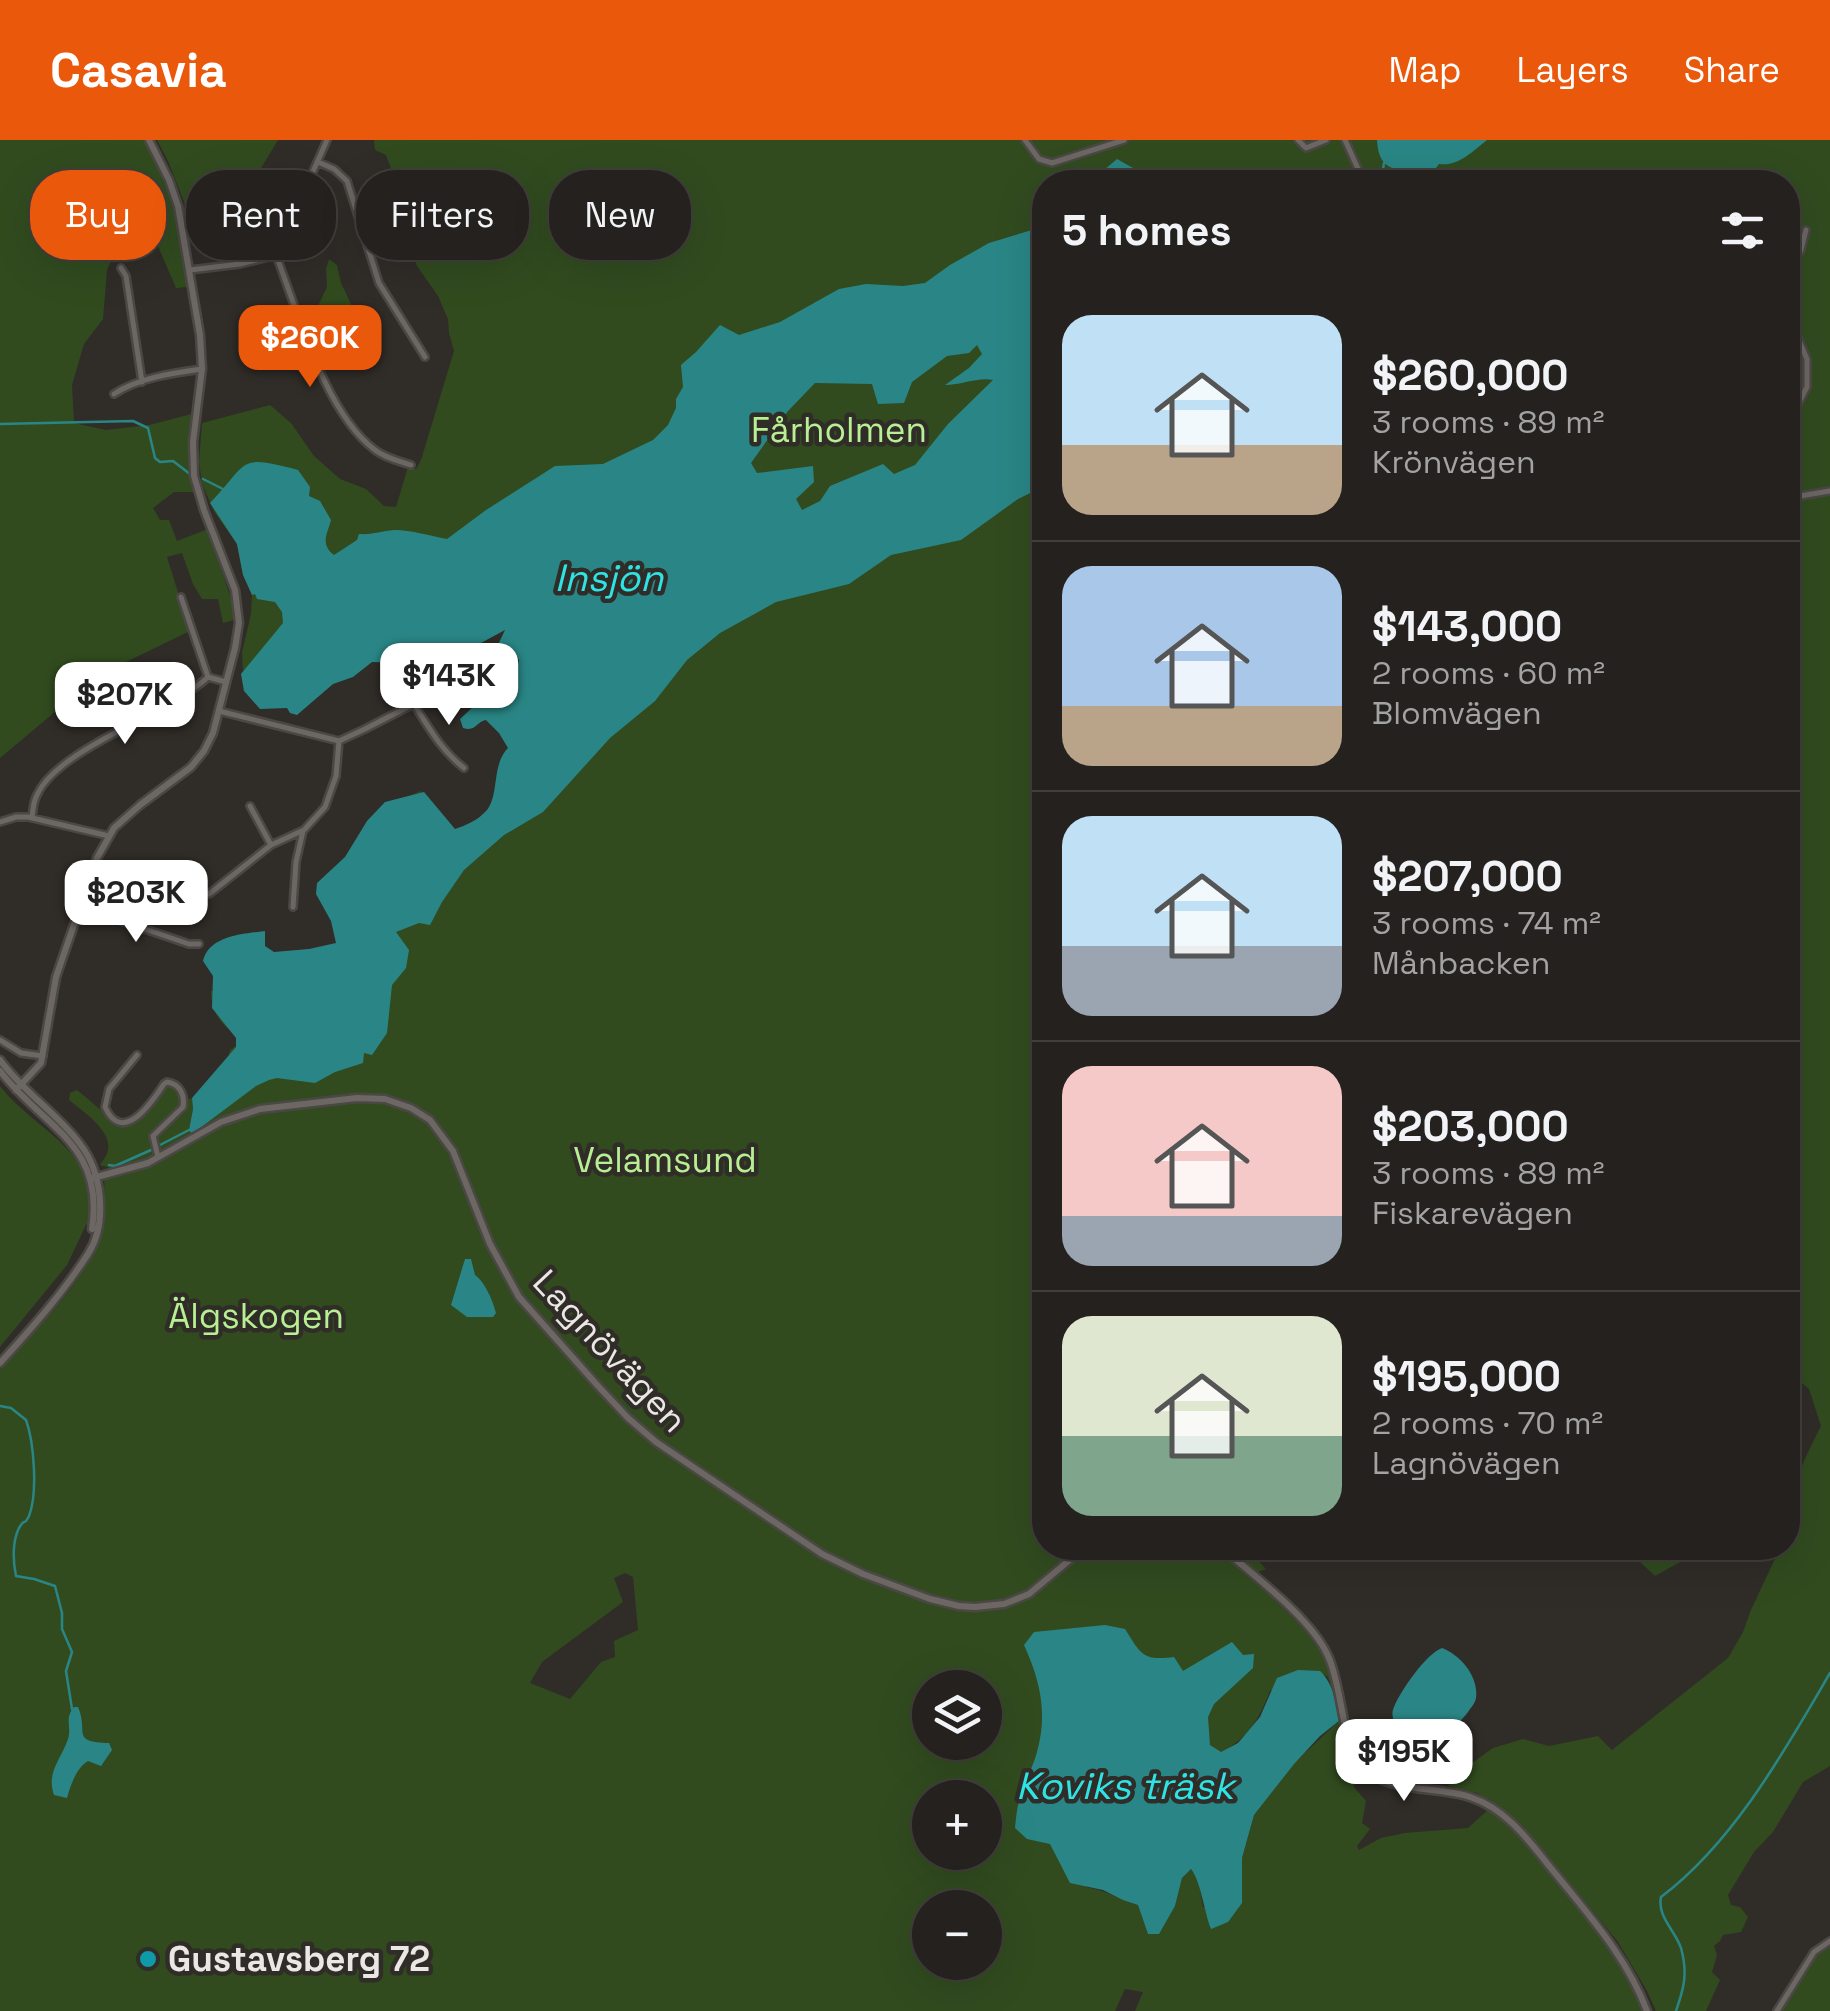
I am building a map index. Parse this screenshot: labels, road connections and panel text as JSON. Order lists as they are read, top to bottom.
{
  "streets": {
    "street": ["Lagnövägen"]
  },
  "water": ["Insjön", "Koviks träsk"],
  "parks": ["Fårholmen", "Velamsund", "Älgskogen"],
  "places": ["Gustavsberg 72"],
  "page": {
    "header": "Casavia",
    "nav": ["Map", "Layers", "Share"],
    "chip": [
      "Buy",
      "Rent",
      "Filters",
      "New"
    ],
    "heading": "5 homes",
    "list": [
      {
        "name": "$260,000",
        "note": "3 rooms · 89 m² · Krönvägen"
      },
      {
        "name": "$143,000",
        "note": "2 rooms · 60 m² · Blomvägen"
      },
      {
        "name": "$207,000",
        "note": "3 rooms · 74 m² · Månbacken"
      },
      {
        "name": "$203,000",
        "note": "3 rooms · 89 m² · Fiskarevägen"
      },
      {
        "name": "$195,000",
        "note": "2 rooms · 70 m² · Lagnövägen"
      }
    ],
    "price": [
      "$260K",
      "$143K",
      "$207K",
      "$203K",
      "$195K"
    ],
    "map_buttons": ["+", "−"]
  }
}
